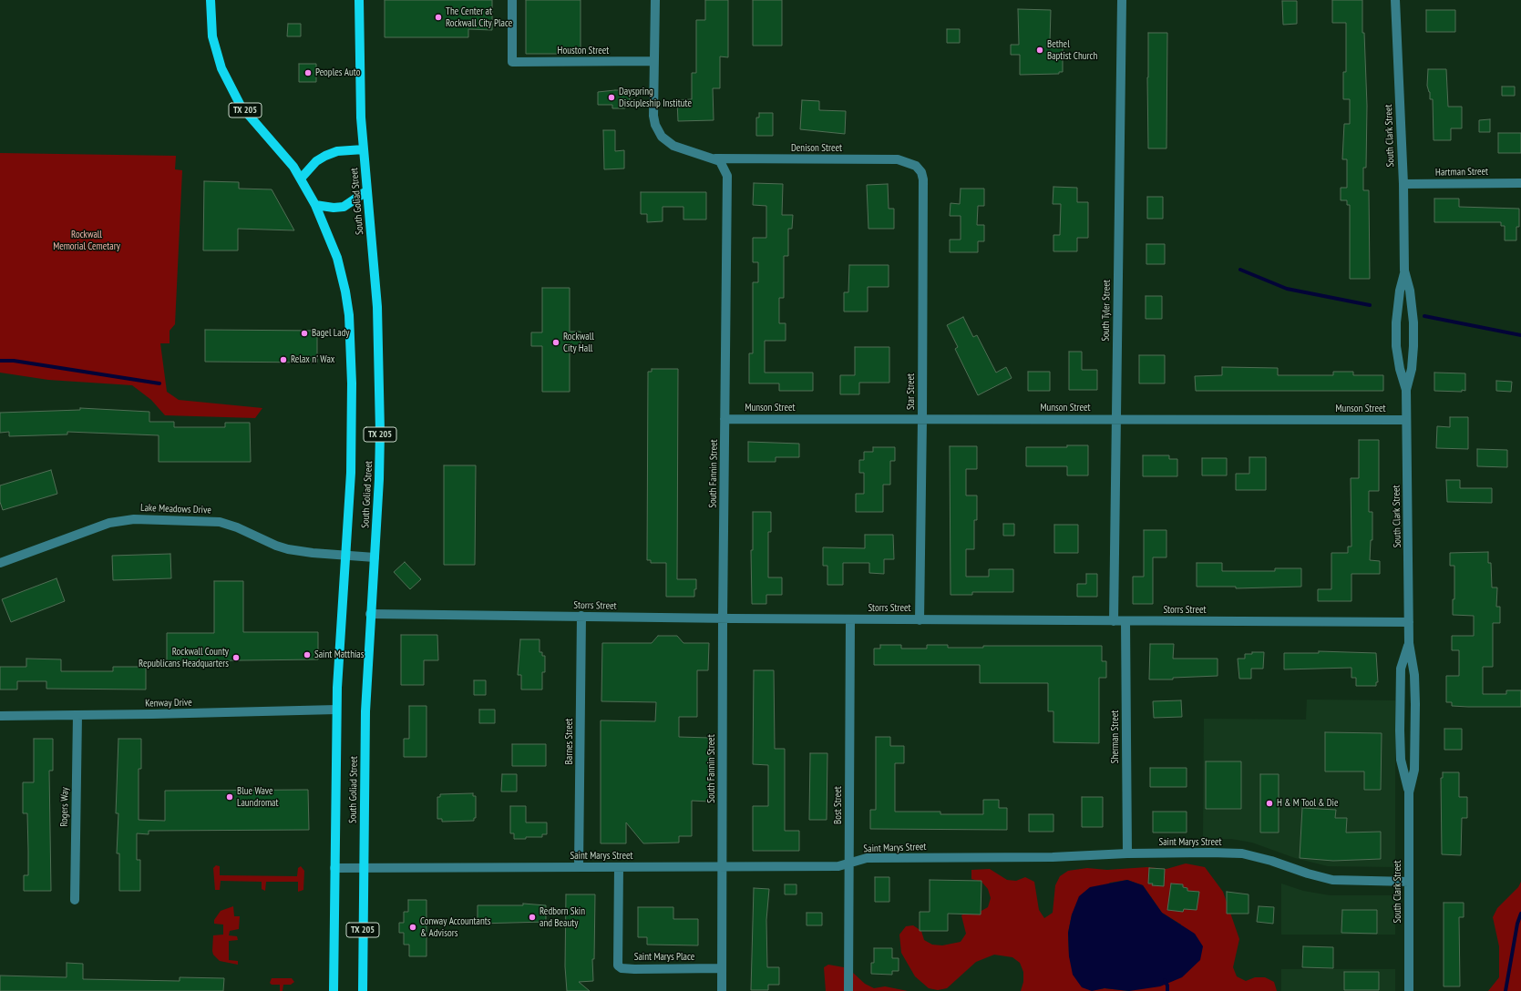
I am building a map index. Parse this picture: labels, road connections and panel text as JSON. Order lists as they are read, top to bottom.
{
  "streets": {
    "main road": ["TX 205", "South Goliad Street"],
    "street": [
      "Houston Street",
      "South Clark Street",
      "Denison Street",
      "Hartman Street",
      "South Tyler Street",
      "Star Street",
      "Munson Street",
      "South Fannin Street",
      "Lake Meadows Drive",
      "Storrs Street",
      "Kenway Drive",
      "Sherman Street",
      "Barnes Street",
      "Bost Street",
      "Rogers Way",
      "Saint Marys Street",
      "Saint Marys Place"
    ]
  },
  "crossings": [
    ["TX 205", "South Goliad Street"],
    ["South Clark Street", "Hartman Street"],
    ["South Clark Street", "Munson Street"],
    ["South Clark Street", "Storrs Street"],
    ["South Clark Street", "Saint Marys Street"],
    ["Denison Street", "Star Street"],
    ["Denison Street", "South Fannin Street"],
    ["South Goliad Street", "Lake Meadows Drive"],
    ["South Goliad Street", "Storrs Street"],
    ["South Goliad Street", "Kenway Drive"],
    ["South Goliad Street", "Saint Marys Street"],
    ["South Tyler Street", "Munson Street"],
    ["South Tyler Street", "Storrs Street"],
    ["Star Street", "Munson Street"],
    ["Star Street", "Storrs Street"],
    ["Munson Street", "South Fannin Street"],
    ["South Fannin Street", "Storrs Street"],
    ["South Fannin Street", "Saint Marys Street"],
    ["South Fannin Street", "Saint Marys Place"],
    ["Storrs Street", "Sherman Street"],
    ["Storrs Street", "Barnes Street"],
    ["Storrs Street", "Bost Street"],
    ["Kenway Drive", "Rogers Way"],
    ["Sherman Street", "Saint Marys Street"],
    ["Barnes Street", "Saint Marys Street"],
    ["Bost Street", "Saint Marys Street"],
    ["Saint Marys Street", "Saint Marys Place"]
  ],
  "parks": ["Rockwall Memorial Cemetary"],
  "places": [
    "The Center at Rockwall City Place",
    "Bethel Baptist Church",
    "Peoples Auto",
    "Dayspring Discipleship Institute",
    "Bagel Lady",
    "Rockwall City Hall",
    "Relax n' Wax",
    "Saint Matthias",
    "Rockwall County Republicans Headquarters",
    "Blue Wave Laundromat",
    "H & M Tool & Die",
    "Redborn Skin and Beauty",
    "Conway Accountants & Advisors"
  ]
}
